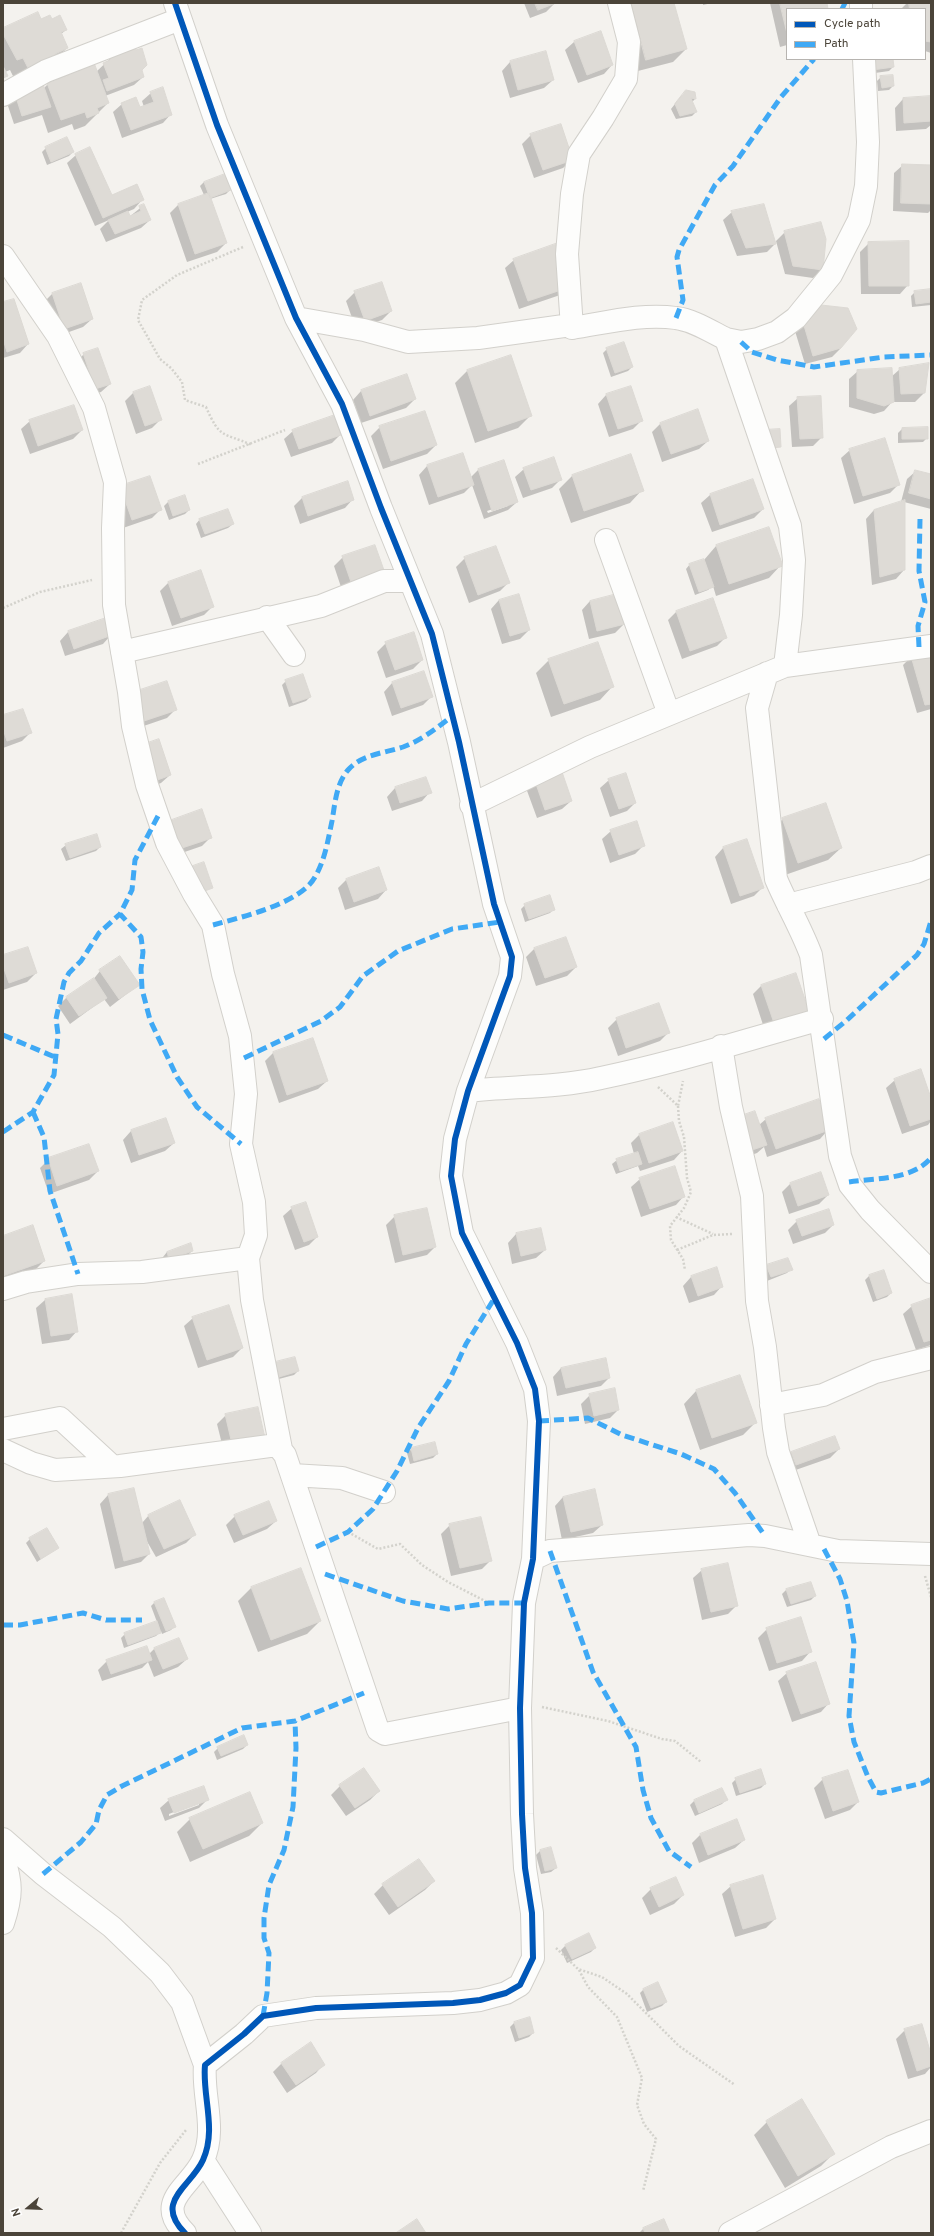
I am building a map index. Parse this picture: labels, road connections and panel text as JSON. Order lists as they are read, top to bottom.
{
  "legend": ["Cycle path", "Path"],
  "north": "left"
}
